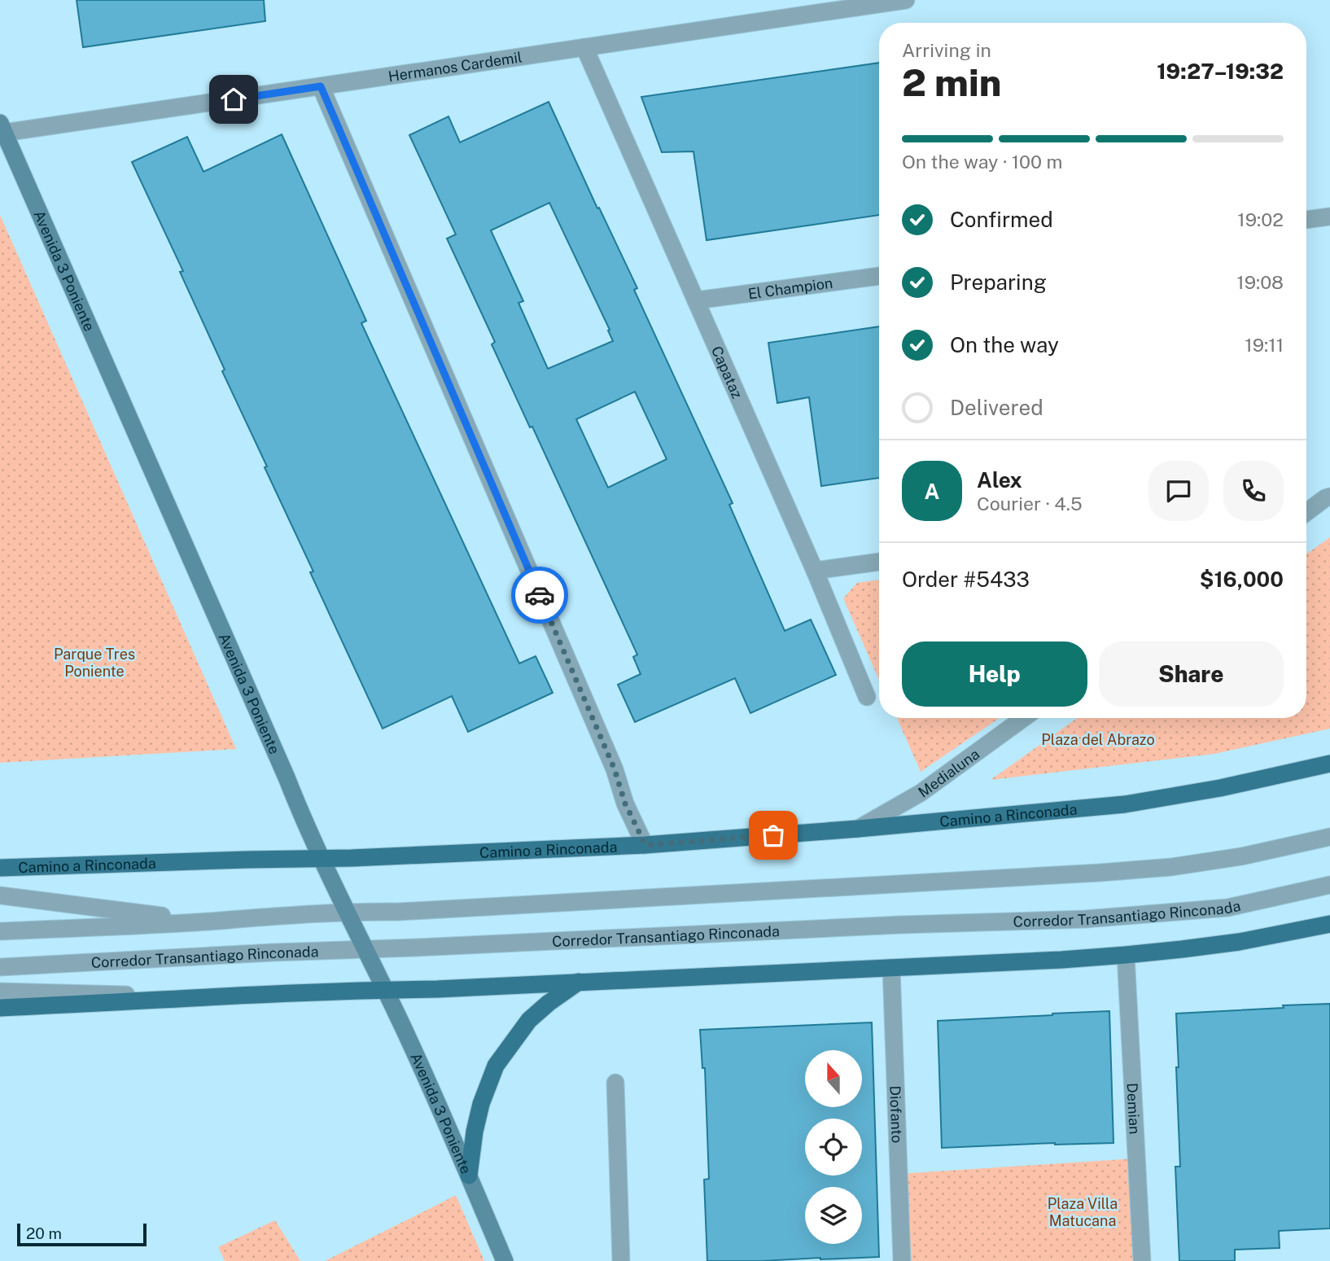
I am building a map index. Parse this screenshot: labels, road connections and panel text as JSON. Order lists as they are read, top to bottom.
{
  "streets": {
    "main road": ["Camino a Rinconada"],
    "street": [
      "Hermanos Cardemil",
      "Avenida 3 Poniente",
      "El Champion",
      "Capataz",
      "Medialuna",
      "Corredor Transantiago Rinconada",
      "Demian",
      "Diofanto"
    ]
  },
  "crossings": [
    ["Hermanos Cardemil", "Avenida 3 Poniente"],
    ["Hermanos Cardemil", "Capataz"],
    ["Avenida 3 Poniente", "Camino a Rinconada"],
    ["Avenida 3 Poniente", "Corredor Transantiago Rinconada"],
    ["El Champion", "Capataz"],
    ["Medialuna", "Camino a Rinconada"]
  ],
  "parks": ["Parque Tres Poniente", "Plaza del Abrazo", "Plaza Villa Matucana"],
  "scale_bar": "20 m",
  "north": "top",
  "page": {
    "heading": ["2 min", "Arriving in", "19:27–19:32"],
    "panel": [
      "Alex",
      "Courier · 4.5",
      "Order #5433",
      "$16,000"
    ],
    "bar": "On the way · 100 m",
    "list": [
      ["Confirmed", "19:02"],
      ["Preparing", "19:08"],
      ["On the way", "19:11"],
      "Delivered"
    ],
    "round": "A",
    "buttons": ["Help", "Share"],
    "scale": "20 m"
  }
}
